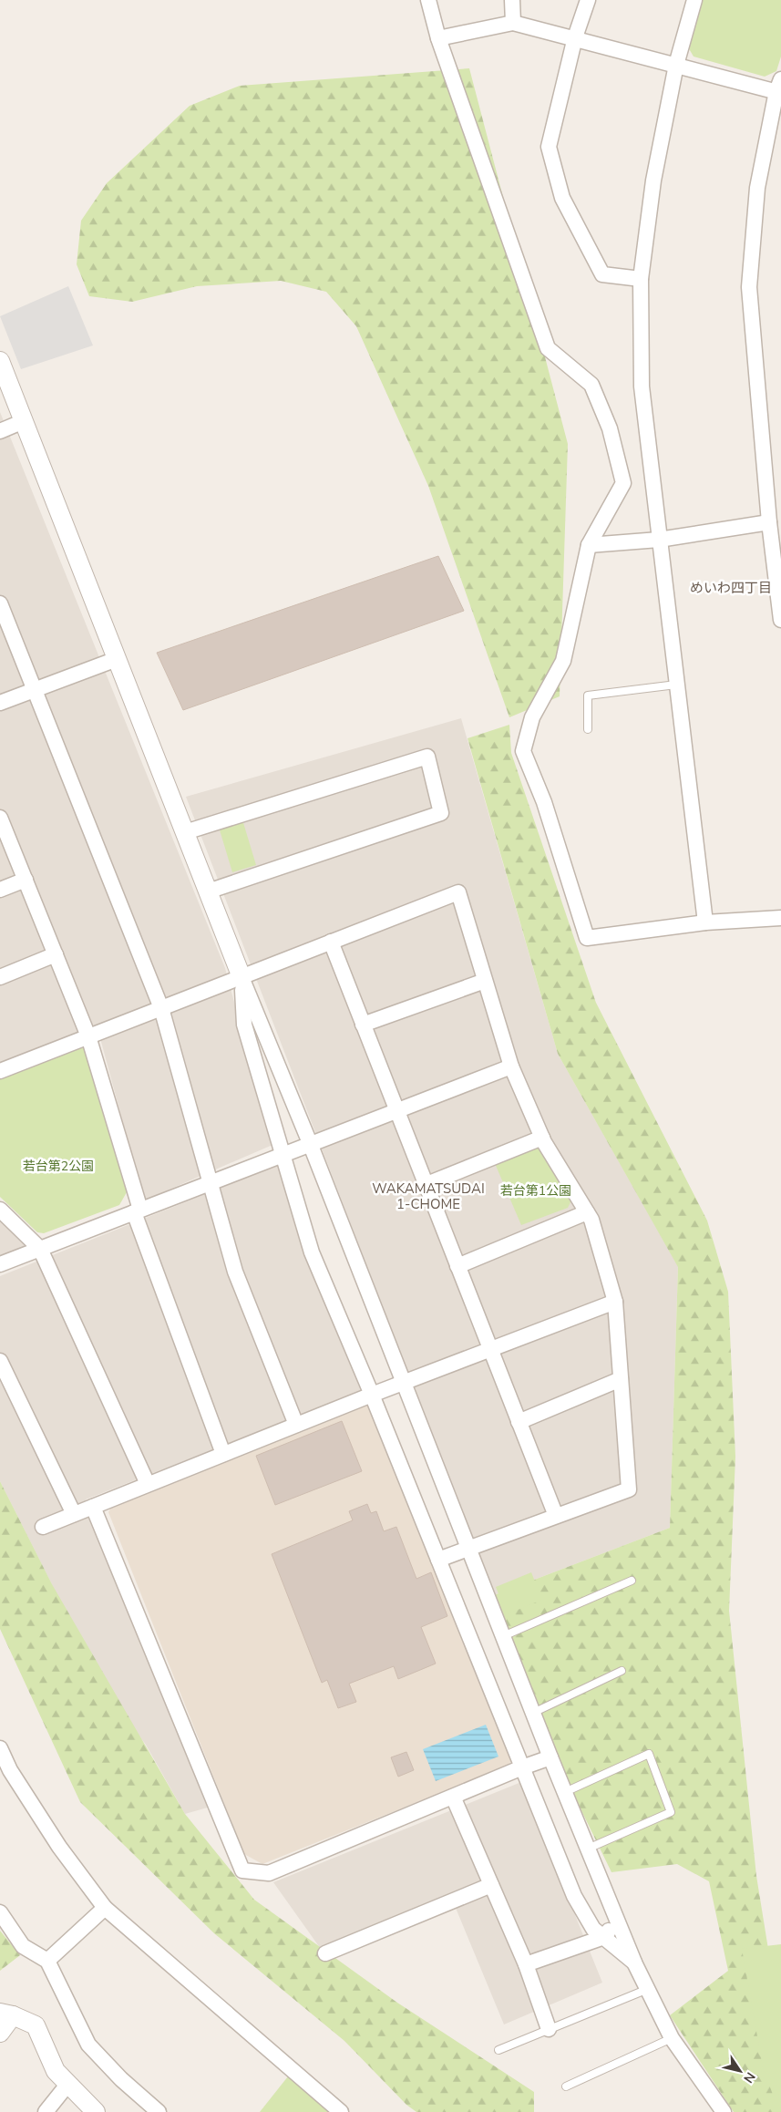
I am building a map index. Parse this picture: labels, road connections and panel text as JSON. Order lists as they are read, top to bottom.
{
  "districts": ["めいわ四丁目", "WAKAMATSUDAI 1-CHOME"],
  "parks": ["若台第2公園", "若台第1公園"],
  "north": "bottom right"
}
